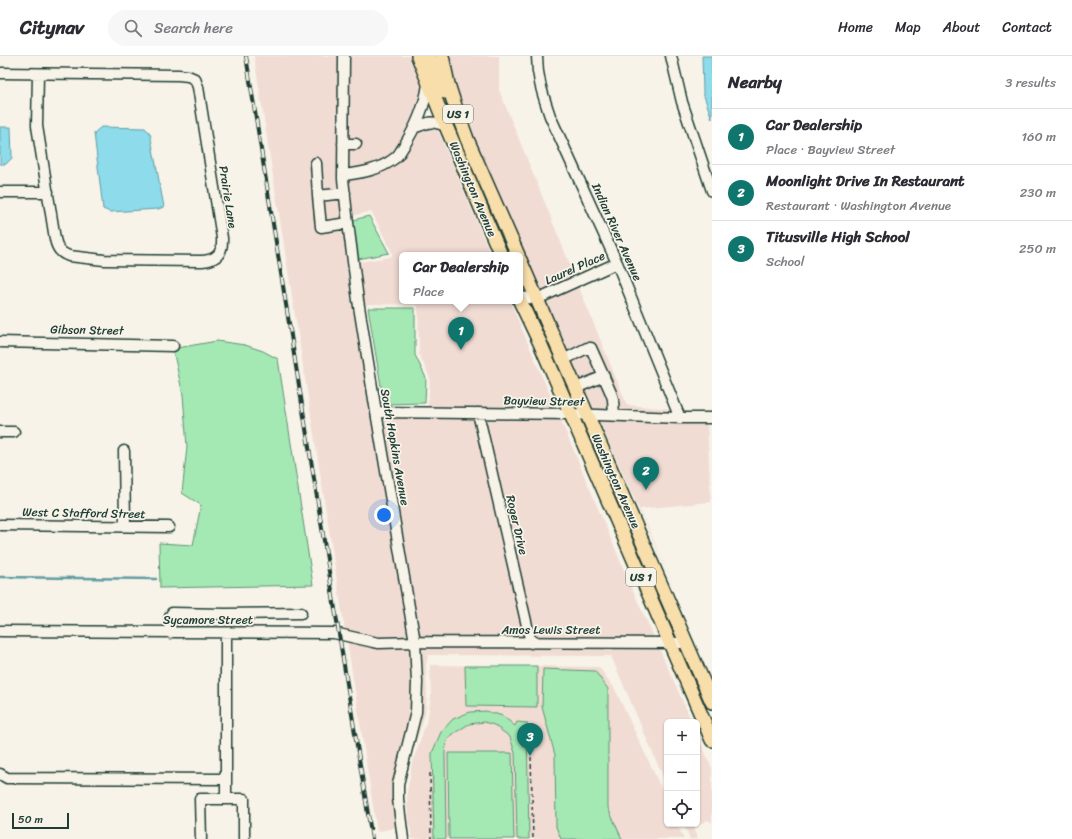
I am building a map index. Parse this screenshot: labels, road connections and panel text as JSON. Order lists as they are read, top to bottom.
{
  "streets": {
    "main road": ["US 1", "Washington Avenue"],
    "street": [
      "Prairie Lane",
      "Indian River Avenue",
      "Laurel Place",
      "Gibson Street",
      "Bayview Street",
      "South Hopkins Avenue",
      "West C Stafford Street",
      "Roger Drive",
      "Sycamore Street",
      "Amos Lewis Street"
    ]
  },
  "crossings": [
    ["Washington Avenue", "Laurel Place"],
    ["Washington Avenue", "Bayview Street"],
    ["Washington Avenue", "Amos Lewis Street"],
    ["Indian River Avenue", "Laurel Place"],
    ["Indian River Avenue", "Bayview Street"],
    ["Bayview Street", "South Hopkins Avenue"],
    ["Bayview Street", "Roger Drive"],
    ["South Hopkins Avenue", "Sycamore Street"],
    ["South Hopkins Avenue", "Amos Lewis Street"],
    ["Roger Drive", "Amos Lewis Street"],
    ["Sycamore Street", "Amos Lewis Street"]
  ],
  "scale_bar": "50 m",
  "page": {
    "header": "Citynav",
    "search": "Search here",
    "nav": [
      "Home",
      "Map",
      "About",
      "Contact"
    ],
    "heading": ["Nearby", "3 results"],
    "list": [
      {
        "mark": "1",
        "name": "Car Dealership",
        "note": "Place · Bayview Street",
        "value": "160 m"
      },
      {
        "mark": "2",
        "name": "Moonlight Drive In Restaurant",
        "note": "Restaurant · Washington Avenue",
        "value": "230 m"
      },
      {
        "mark": "3",
        "name": "Titusville High School",
        "note": "School",
        "value": "250 m"
      }
    ],
    "popup": ["Car Dealership", "Place"],
    "pins": ["1", "2", "3"],
    "map_buttons": ["+", "−"],
    "scale": "50 m"
  }
}
